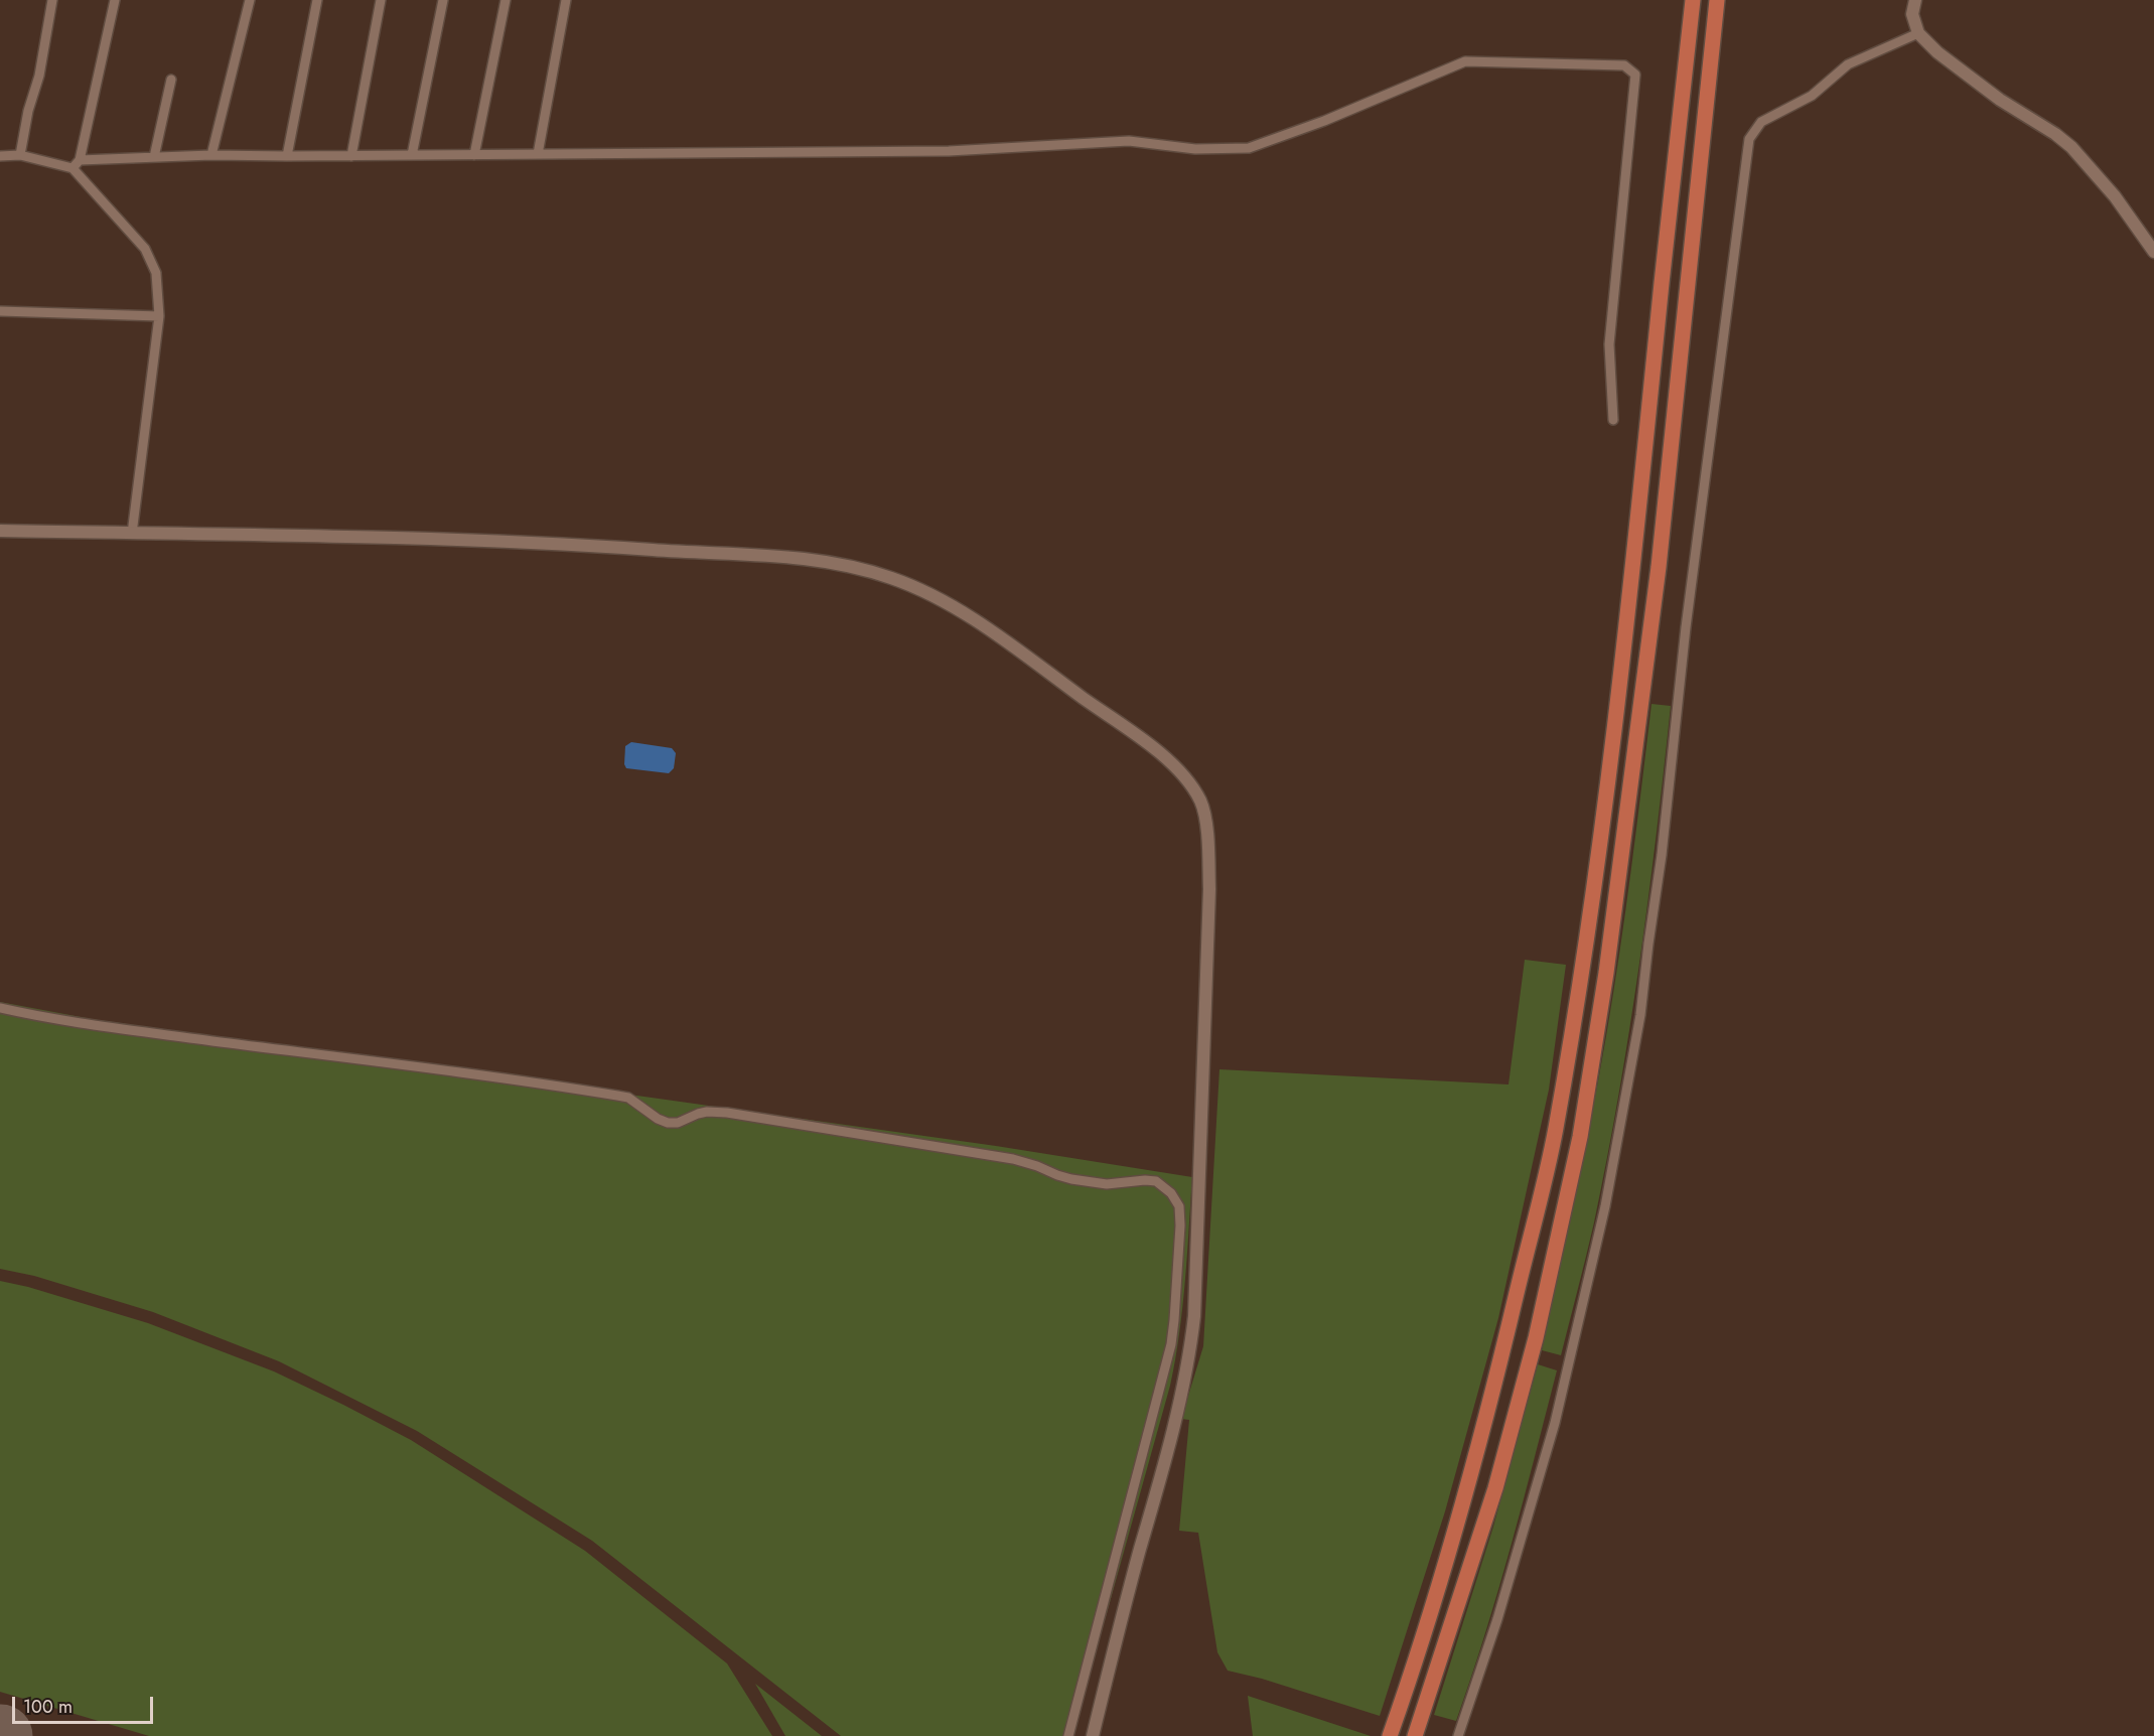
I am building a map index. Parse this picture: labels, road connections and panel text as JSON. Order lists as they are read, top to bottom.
{
  "scale_bar": "100 m"
}
